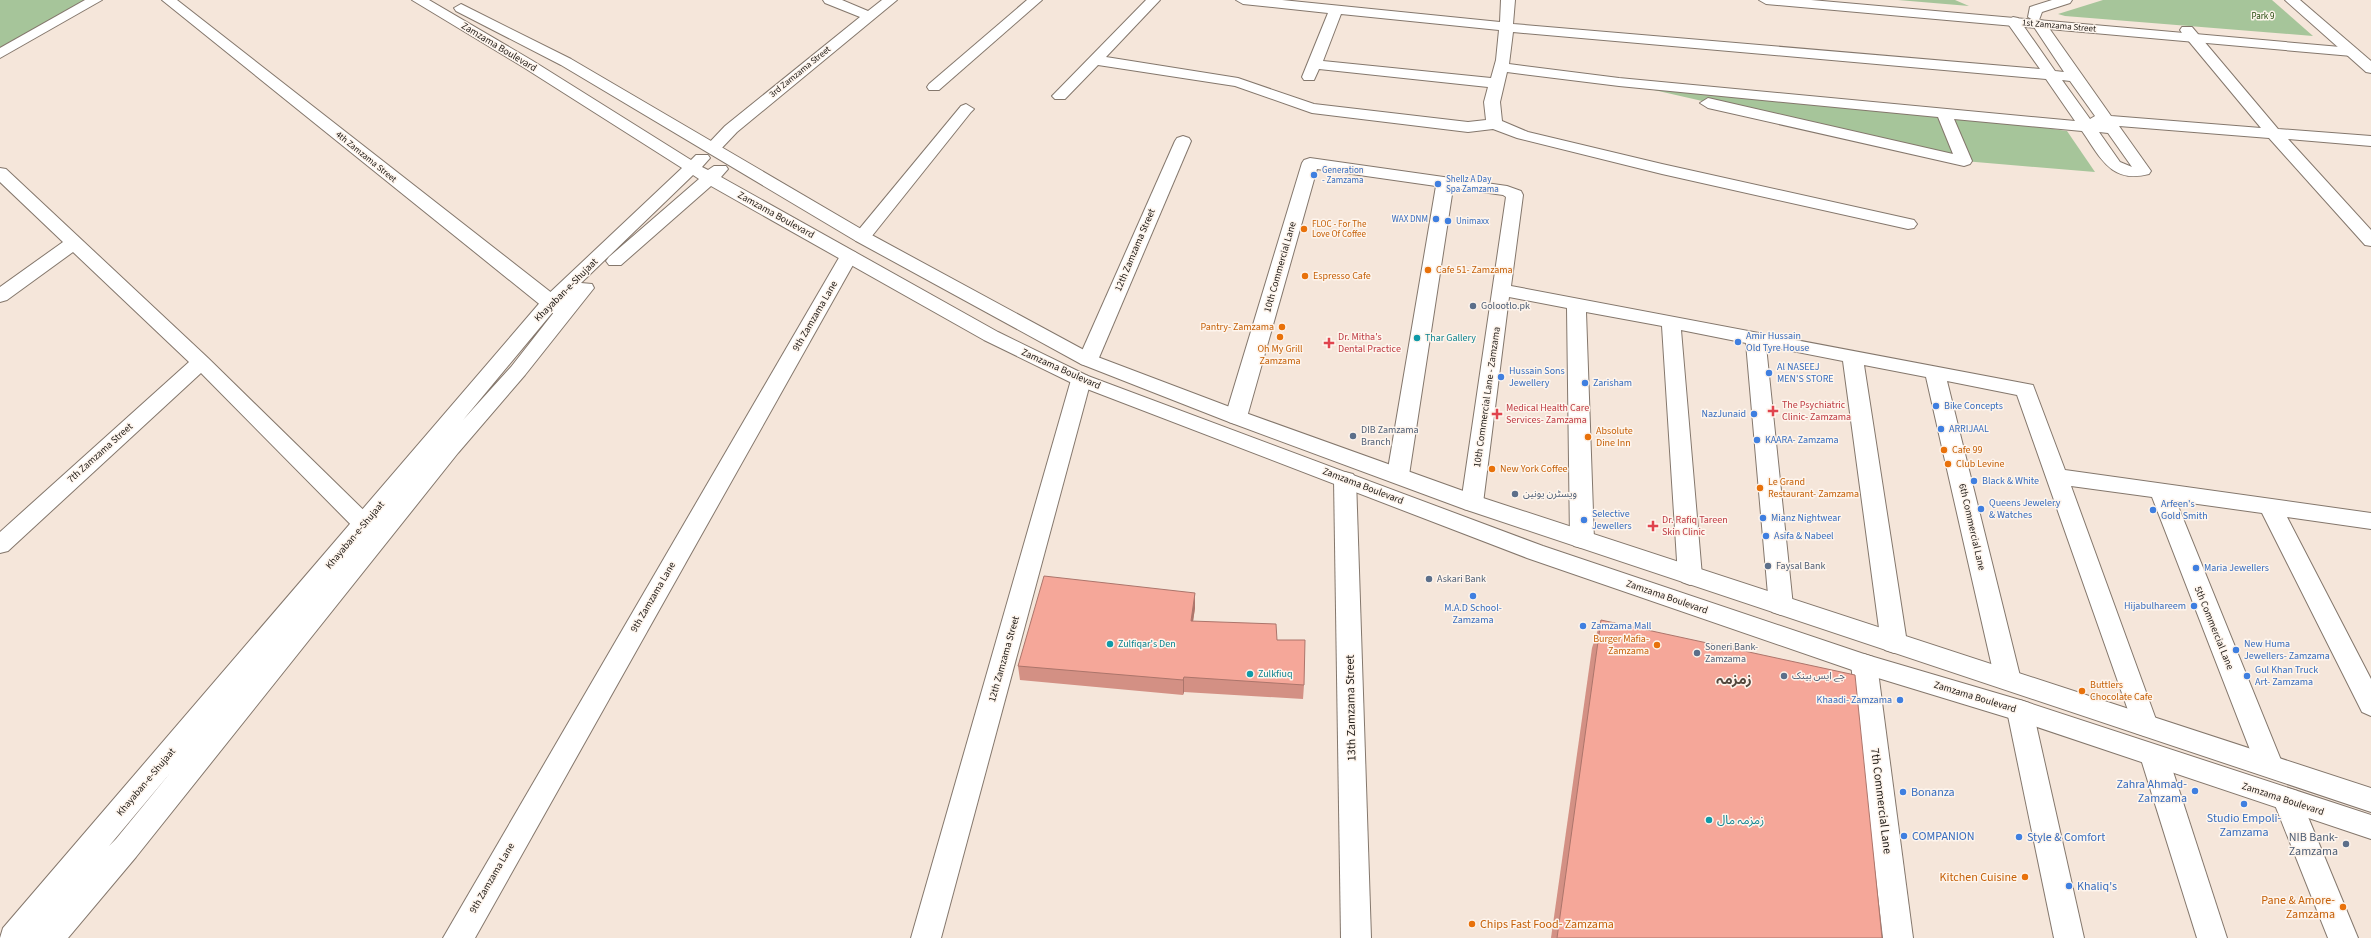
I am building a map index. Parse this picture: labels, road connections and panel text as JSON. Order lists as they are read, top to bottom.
{
  "streets": {
    "street": [
      "1st Zamzama Street",
      "Zamzama Boulevard",
      "3rd Zamzama Street",
      "4th Zamzama Street",
      "12th Zamzama Street",
      "10th Commercial Lane",
      "Khayaban-e-Shujaat",
      "9th Zamzama Lane",
      "10th Commercial Lane - Zamzama",
      "7th Zamzama Street",
      "6th Commercial Lane",
      "5th Commercial Lane",
      "13th Zamzama Street",
      "7th Commercial Lane"
    ]
  },
  "crossings": [
    ["Zamzama Boulevard", "3rd Zamzama Street"],
    ["Zamzama Boulevard", "12th Zamzama Street"],
    ["Zamzama Boulevard", "10th Commercial Lane"],
    ["Zamzama Boulevard", "Khayaban-e-Shujaat"],
    ["Zamzama Boulevard", "9th Zamzama Lane"],
    ["Zamzama Boulevard", "10th Commercial Lane - Zamzama"],
    ["Zamzama Boulevard", "6th Commercial Lane"],
    ["Zamzama Boulevard", "5th Commercial Lane"],
    ["Zamzama Boulevard", "13th Zamzama Street"],
    ["Zamzama Boulevard", "7th Commercial Lane"],
    ["3rd Zamzama Street", "Khayaban-e-Shujaat"],
    ["4th Zamzama Street", "Khayaban-e-Shujaat"],
    ["10th Commercial Lane", "10th Commercial Lane - Zamzama"]
  ],
  "districts": ["زمزمہ"],
  "parks": ["Park 9"],
  "places": {
    "other": [
      "Generation - Zamzama",
      "Shellz A Day Spa Zamzama",
      "WAX DNM",
      "Unimaxx",
      "FLOC - For The Love Of Coffee",
      "Cafe 51- Zamzama",
      "Espresso Cafe",
      "Golootlo.pk",
      "Pantry- Zamzama",
      "Oh My Grill Zamzama",
      "Thar Gallery",
      "Amir Hussain Old Tyre House",
      "Al NASEEJ MEN'S STORE",
      "Hussain Sons Jewellery",
      "Zarisham",
      "Bike Concepts",
      "NazJunaid",
      "ARRIJAAL",
      "DIB Zamzama Branch",
      "Absolute Dine Inn",
      "KAARA- Zamzama",
      "Cafe 99",
      "Club Levine",
      "New York Coffee",
      "Black & White",
      "Le Grand Restaurant- Zamzama",
      "ویسٹرن یونین",
      "Queens Jewelery & Watches",
      "Arfeen's Gold Smith",
      "Mianz Nightwear",
      "Selective Jewellers",
      "Asifa & Nabeel",
      "Faysal Bank",
      "Maria Jewellers",
      "Askari Bank",
      "M.A.D School- Zamzama",
      "Hijabulhareem",
      "Zamzama Mall",
      "Zulfiqar's Den",
      "Burger Mafia- Zamzama",
      "New Huma Jewellers- Zamzama",
      "Soneri Bank- Zamzama",
      "Zulkfiuq",
      "جے ایس بینک",
      "Gul Khan Truck Art- Zamzama",
      "Buttlers Chocolate Cafe",
      "Khaadi- Zamzama",
      "Zahra Ahmad- Zamzama",
      "Bonanza",
      "Studio Empoli- Zamzama",
      "زمزمہ مال",
      "COMPANION",
      "Style & Comfort",
      "NIB Bank- Zamzama",
      "Kitchen Cuisine",
      "Khaliq's",
      "Pane & Amore- Zamzama",
      "Chips Fast Food- Zamzama"
    ],
    "health": [
      "Dr. Mitha's Dental Practice",
      "The Psychiatric Clinic- Zamzama",
      "Medical Health Care Services- Zamzama",
      "Dr. Rafiq Tareen Skin Clinic"
    ]
  }
}
